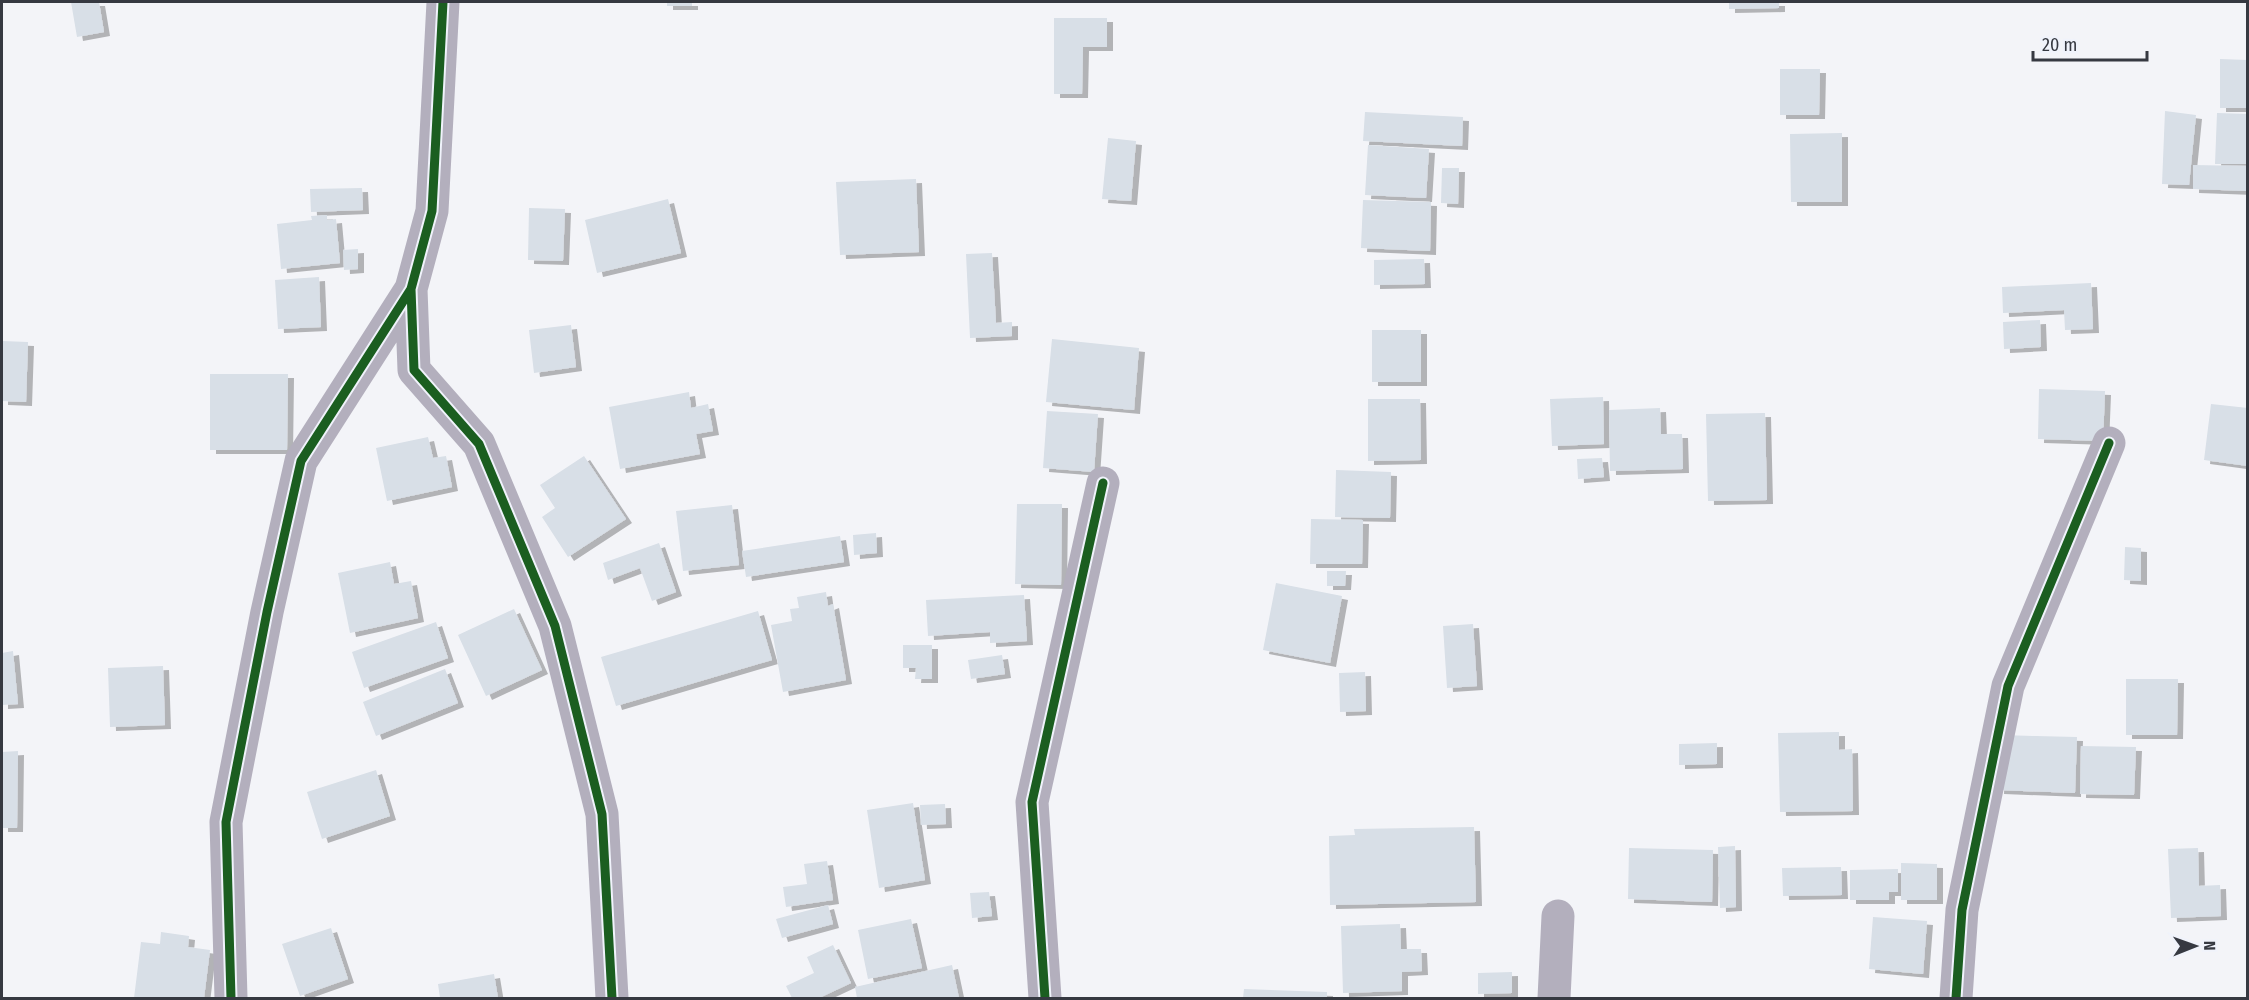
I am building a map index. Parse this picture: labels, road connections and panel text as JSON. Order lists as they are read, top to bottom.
{
  "scale_bar": "20 m",
  "north": "right"
}
